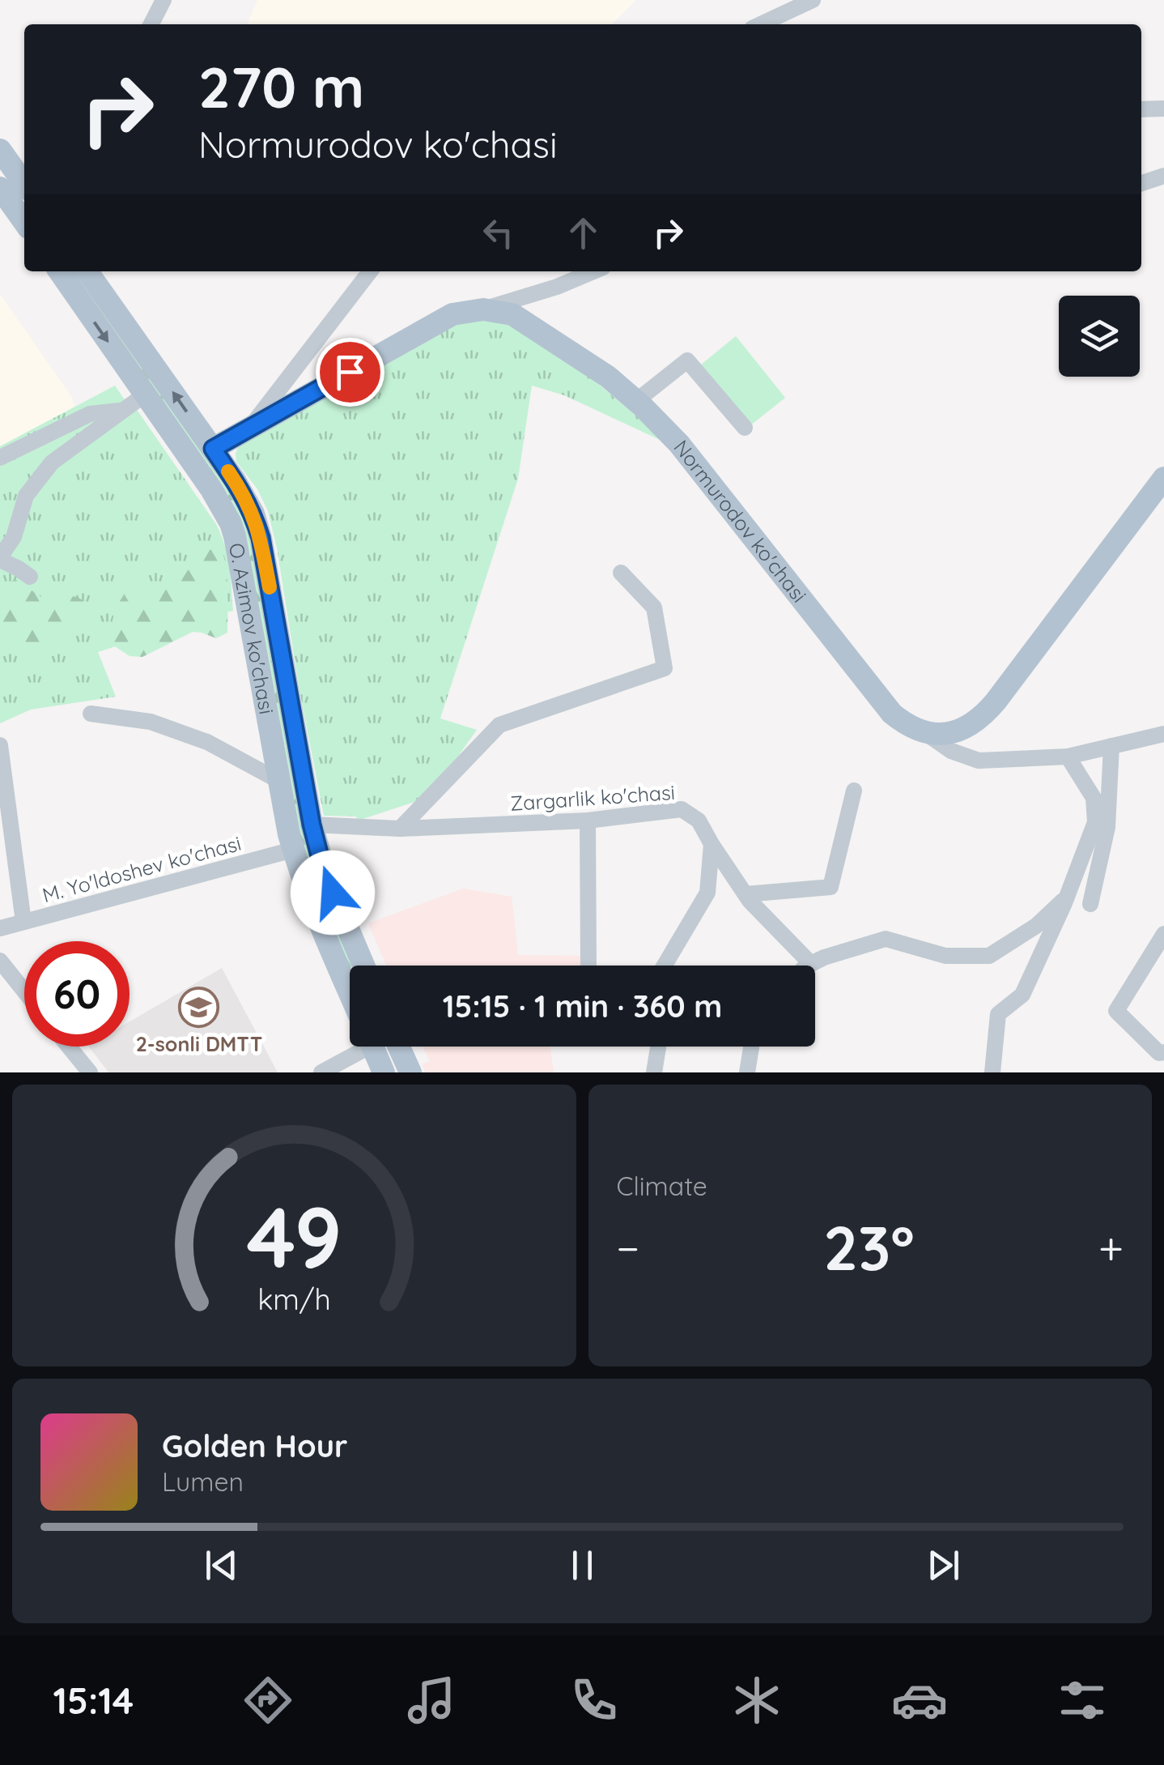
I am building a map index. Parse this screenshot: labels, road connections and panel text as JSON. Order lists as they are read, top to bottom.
{
  "streets": {
    "main road": ["Normurodov ko'chasi", "O. Azimov ko'chasi"],
    "street": ["Zargarlik ko'chasi", "M. Yo'ldoshev ko'chasi"]
  },
  "crossings": [
    ["Normurodov ko'chasi", "O. Azimov ko'chasi"],
    ["O. Azimov ko'chasi", "Zargarlik ko'chasi"],
    ["O. Azimov ko'chasi", "M. Yo'ldoshev ko'chasi"]
  ],
  "places": {
    "school or university": ["2-sonli DMTT"]
  },
  "page": {
    "turn": ["270 m", "Normurodov ko'chasi"],
    "limit": "60",
    "trip": "15:15 · 1 min · 360 m",
    "tile": "Climate",
    "heat": ["−", "23°", "+"],
    "song": ["Golden Hour", "Lumen"],
    "tabs": "15:14",
    "gauge": ["49", "km/h"]
  }
}
